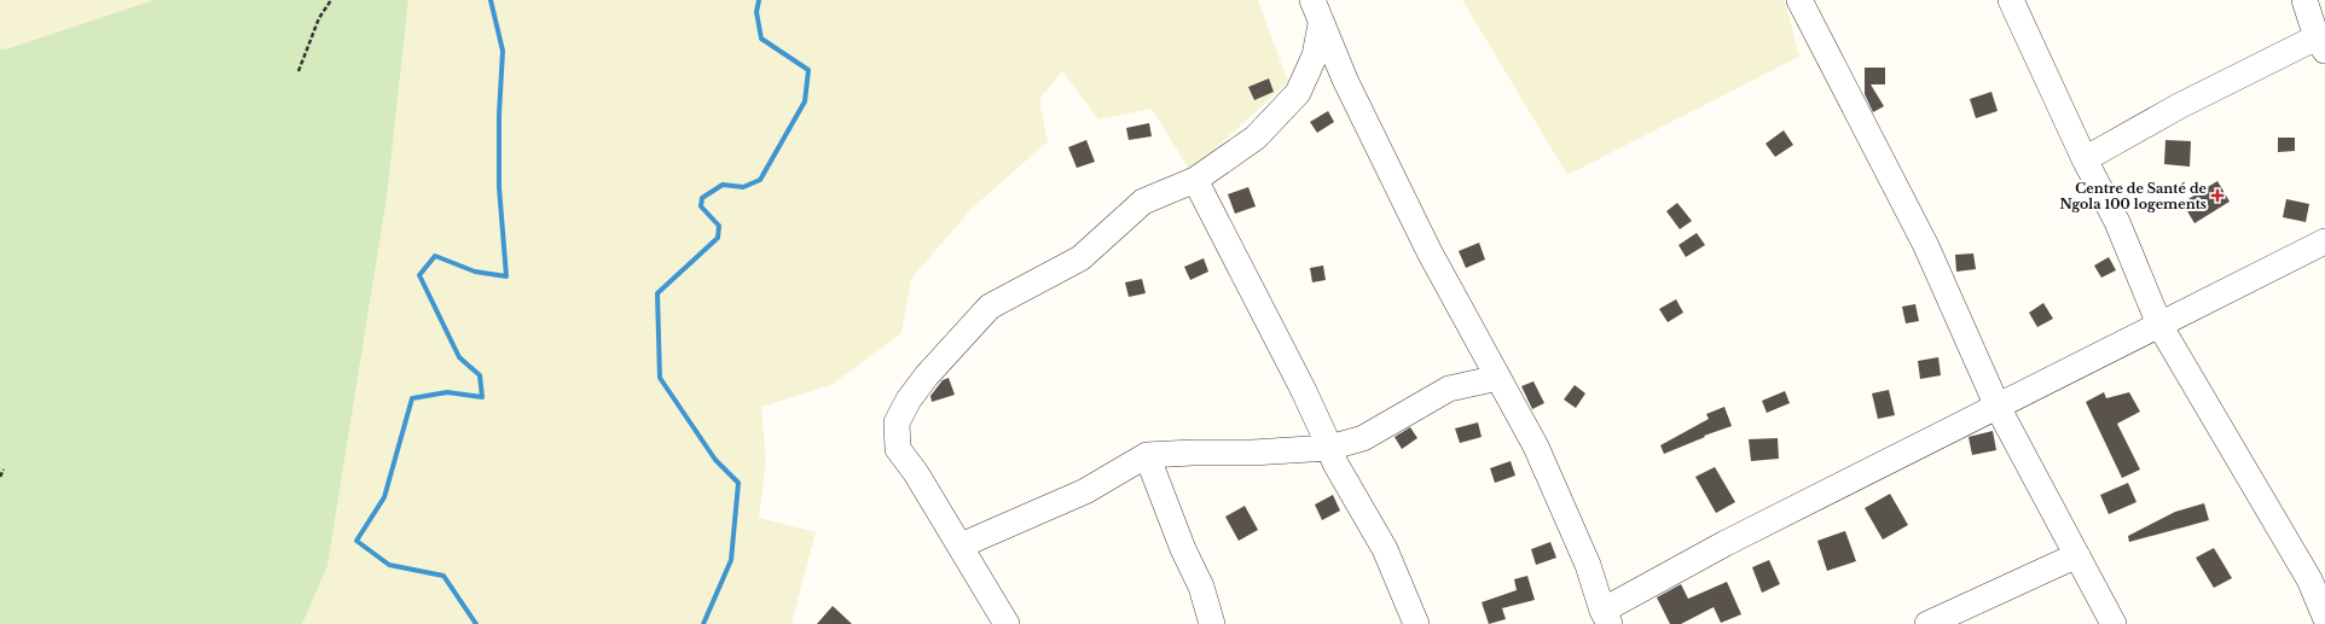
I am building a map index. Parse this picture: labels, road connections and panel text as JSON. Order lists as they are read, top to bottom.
{
  "places": {
    "health": ["Centre de Santé de Ngola 100 logements"]
  }
}
